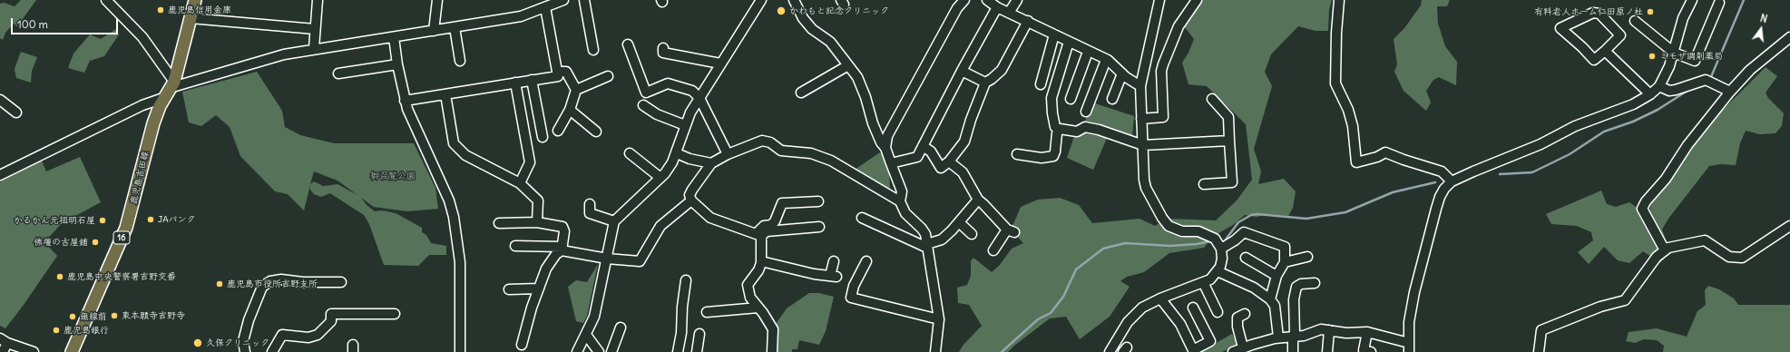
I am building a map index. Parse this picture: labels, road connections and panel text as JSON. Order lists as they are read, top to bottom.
{
  "streets": {
    "main road": ["鹿児島吉田線", "16"]
  },
  "parks": ["御召覧公園"],
  "places": [
    "鹿児島信用金庫",
    "かわもと記念クリニック",
    "有料老人ホーム仁田原ノ杜",
    "ミモザ調剤薬局",
    "JAバンク",
    "かるかん元祖明石屋",
    "佛壇の古屋鋪",
    "鹿児島中央警察署吉野交番",
    "鹿児島市役所吉野支所",
    "東本願寺吉野寺",
    "無線前",
    "鹿児島銀行",
    "久保クリニック"
  ],
  "scale_bar": "100 m",
  "north": "top"
}
